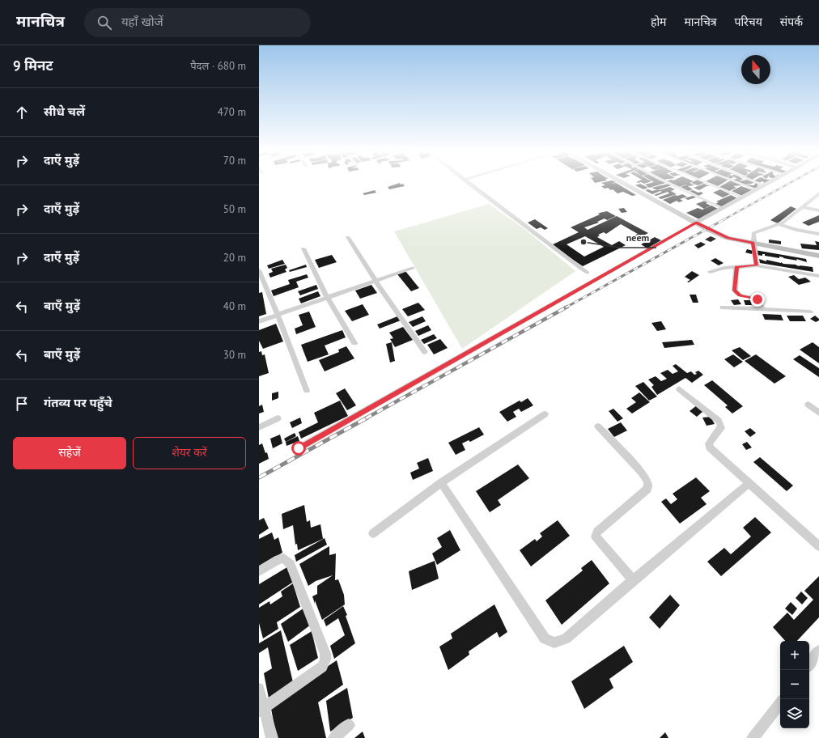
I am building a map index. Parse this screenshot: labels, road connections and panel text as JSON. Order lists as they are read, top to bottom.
{
  "places": ["neem"],
  "north": "top",
  "page": {
    "header": "मानचित्र",
    "search": "यहाँ खोजें",
    "nav": [
      "होम",
      "मानचित्र",
      "परिचय",
      "संपर्क"
    ],
    "heading": ["9 मिनट", "पैदल · 680 m"],
    "list": [
      ["सीधे चलें", "470 m"],
      ["दाएँ मुड़ें", "70 m"],
      ["दाएँ मुड़ें", "50 m"],
      ["दाएँ मुड़ें", "20 m"],
      ["बाएँ मुड़ें", "40 m"],
      ["बाएँ मुड़ें", "30 m"],
      "गंतव्य पर पहुँचे"
    ],
    "buttons": ["सहेजें", "शेयर करें"],
    "map_buttons": ["+", "−"]
  }
}
